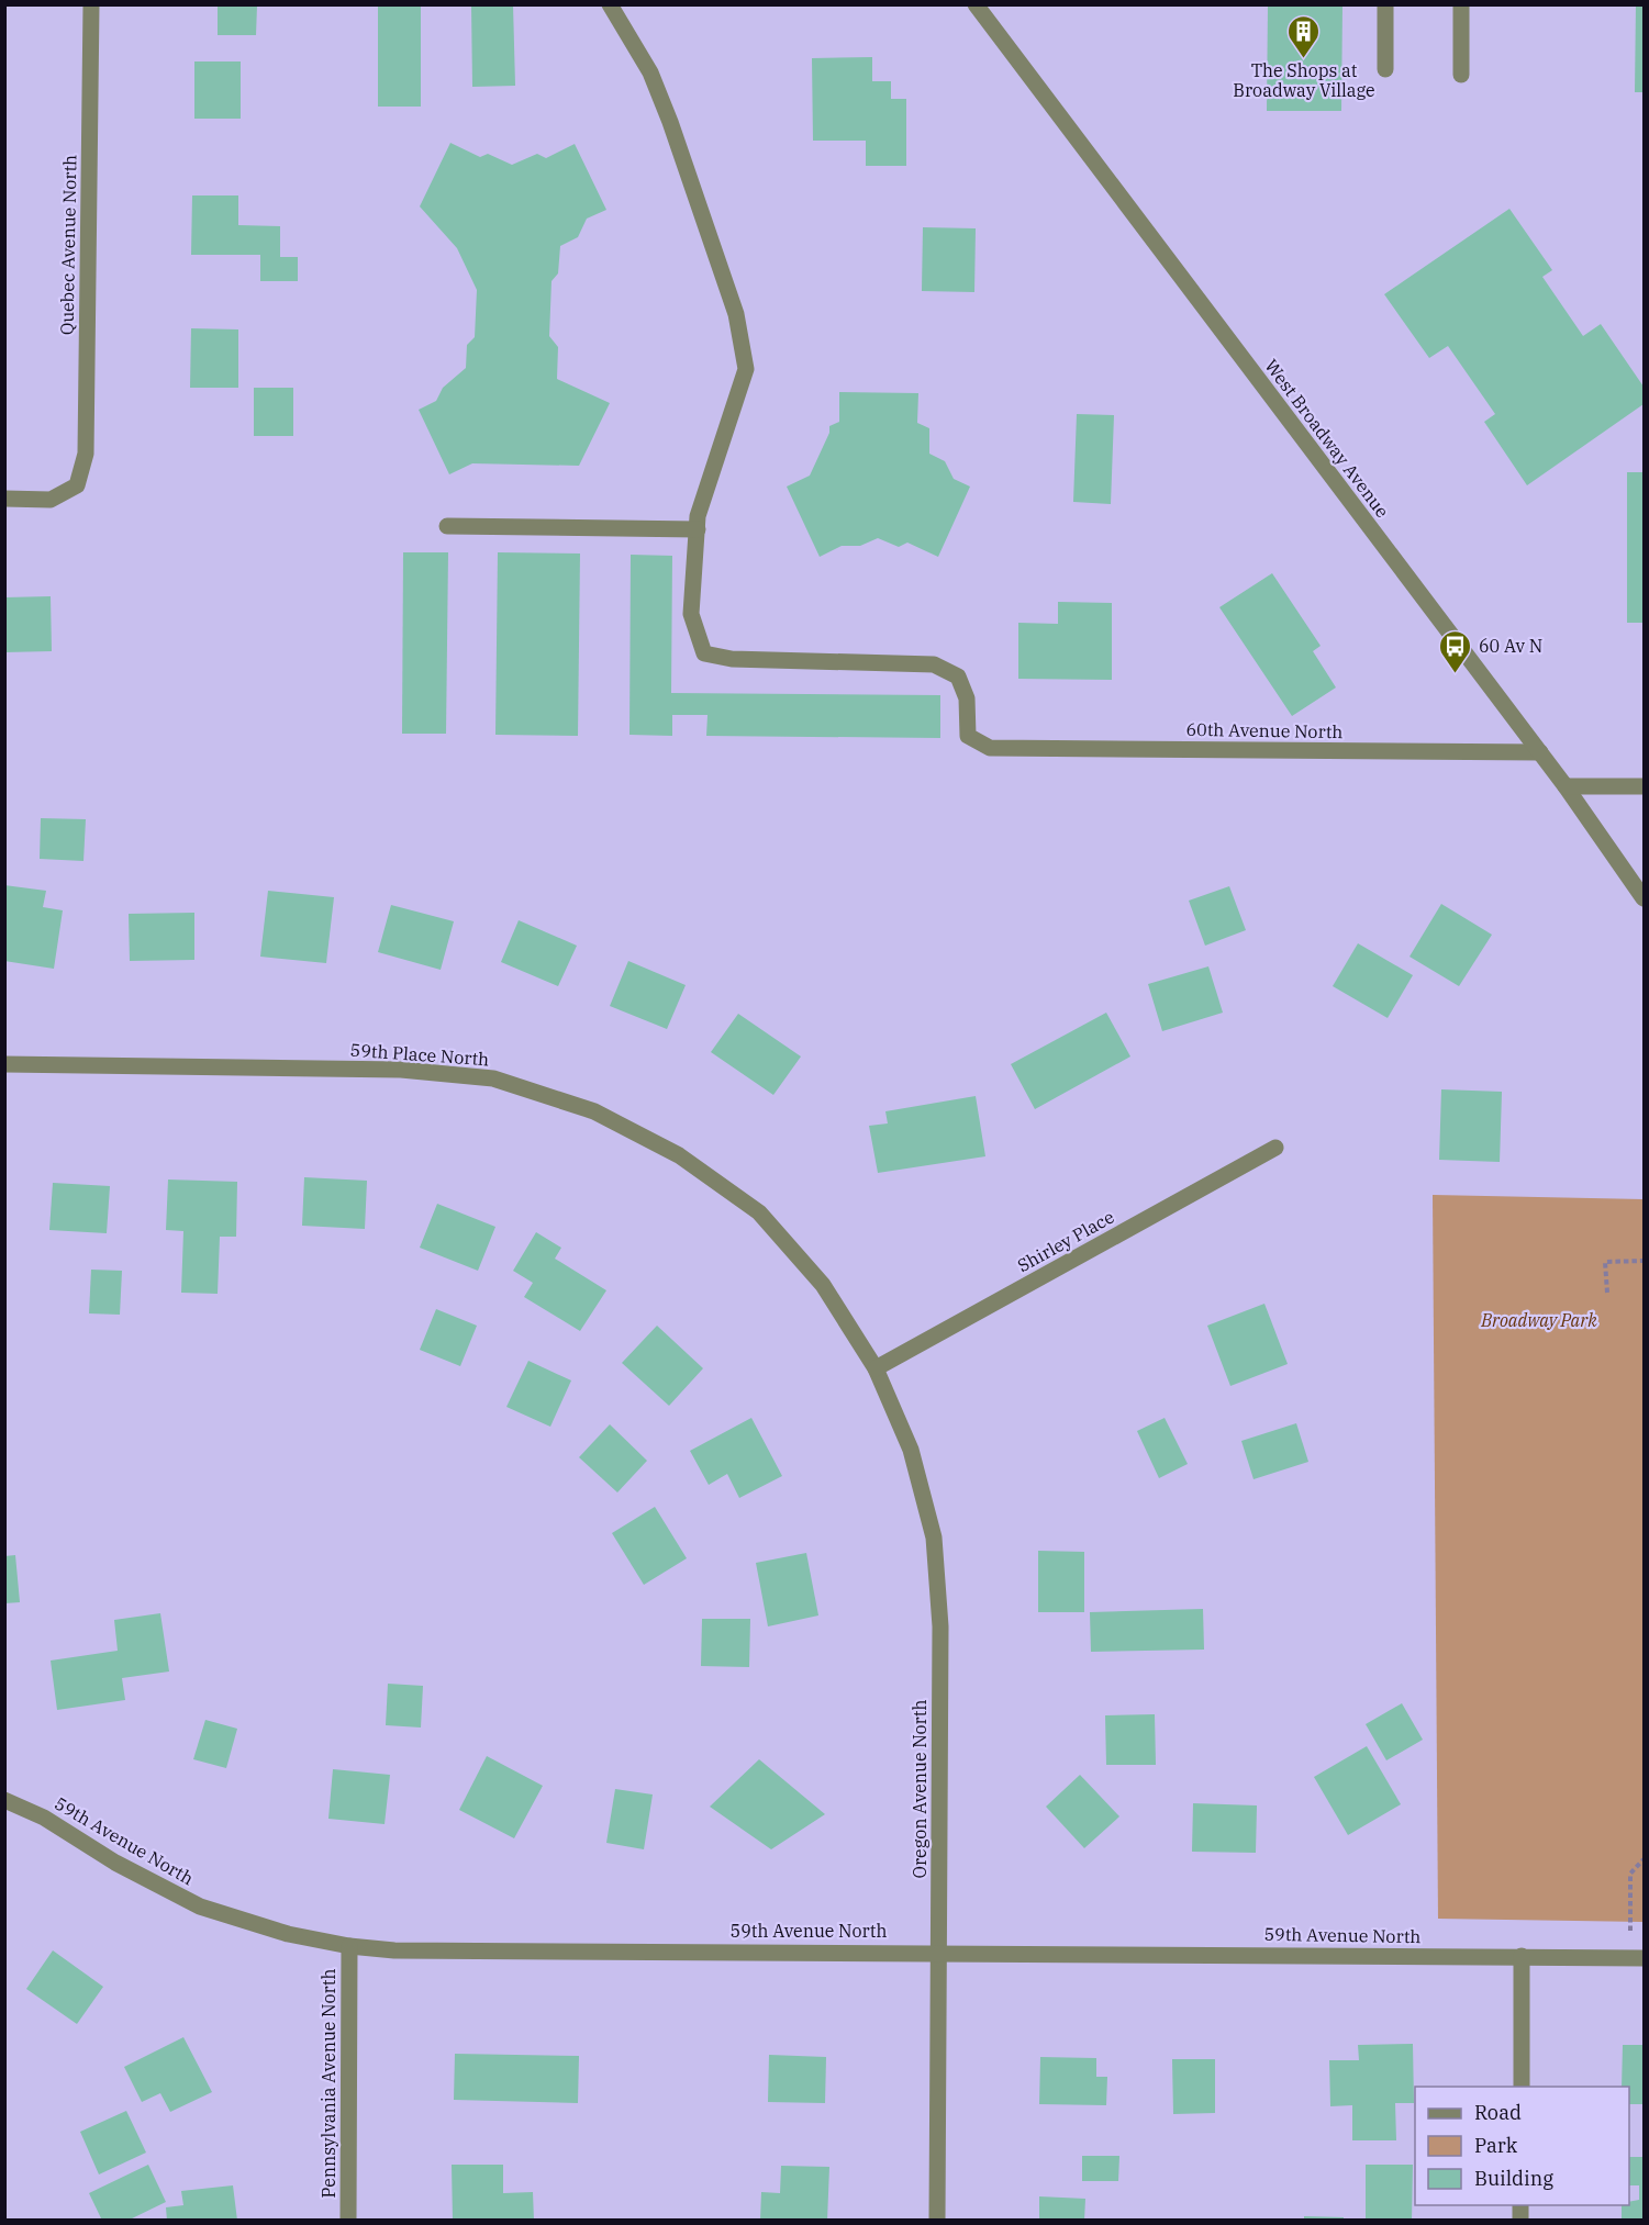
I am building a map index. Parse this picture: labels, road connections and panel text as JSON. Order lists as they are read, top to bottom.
{
  "streets": {
    "street": [
      "Quebec Avenue North",
      "West Broadway Avenue",
      "60th Avenue North",
      "59th Place North",
      "Shirley Place",
      "Oregon Avenue North",
      "59th Avenue North",
      "Pennsylvania Avenue North"
    ]
  },
  "crossings": [
    ["West Broadway Avenue", "60th Avenue North"],
    ["59th Place North", "Shirley Place"],
    ["59th Place North", "Oregon Avenue North"],
    ["Shirley Place", "Oregon Avenue North"],
    ["Oregon Avenue North", "59th Avenue North"],
    ["59th Avenue North", "Pennsylvania Avenue North"]
  ],
  "parks": ["Broadway Park"],
  "places": {
    "building": ["The Shops at Broadway Village"],
    "bus stop": ["60 Av N"]
  },
  "legend": ["Road", "Park", "Building"]
}
